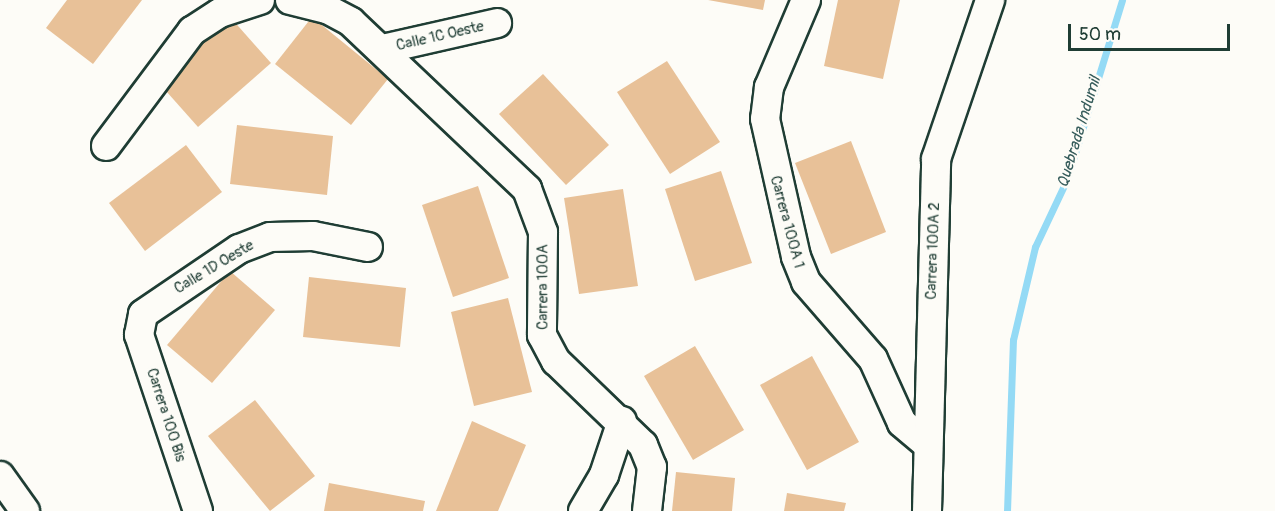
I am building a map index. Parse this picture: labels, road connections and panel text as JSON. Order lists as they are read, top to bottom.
{
  "streets": {
    "street": [
      "Calle 1C Oeste",
      "Carrera 100A 1",
      "Carrera 100A 2",
      "Calle 1D Oeste",
      "Carrera 100A",
      "Carrera 100 Bis"
    ]
  },
  "crossings": [
    ["Calle 1C Oeste", "Carrera 100A"],
    ["Carrera 100A 1", "Carrera 100A 2"],
    ["Calle 1D Oeste", "Carrera 100 Bis"]
  ],
  "water": ["Quebrada Indumil"],
  "scale_bar": "50 m"
}
